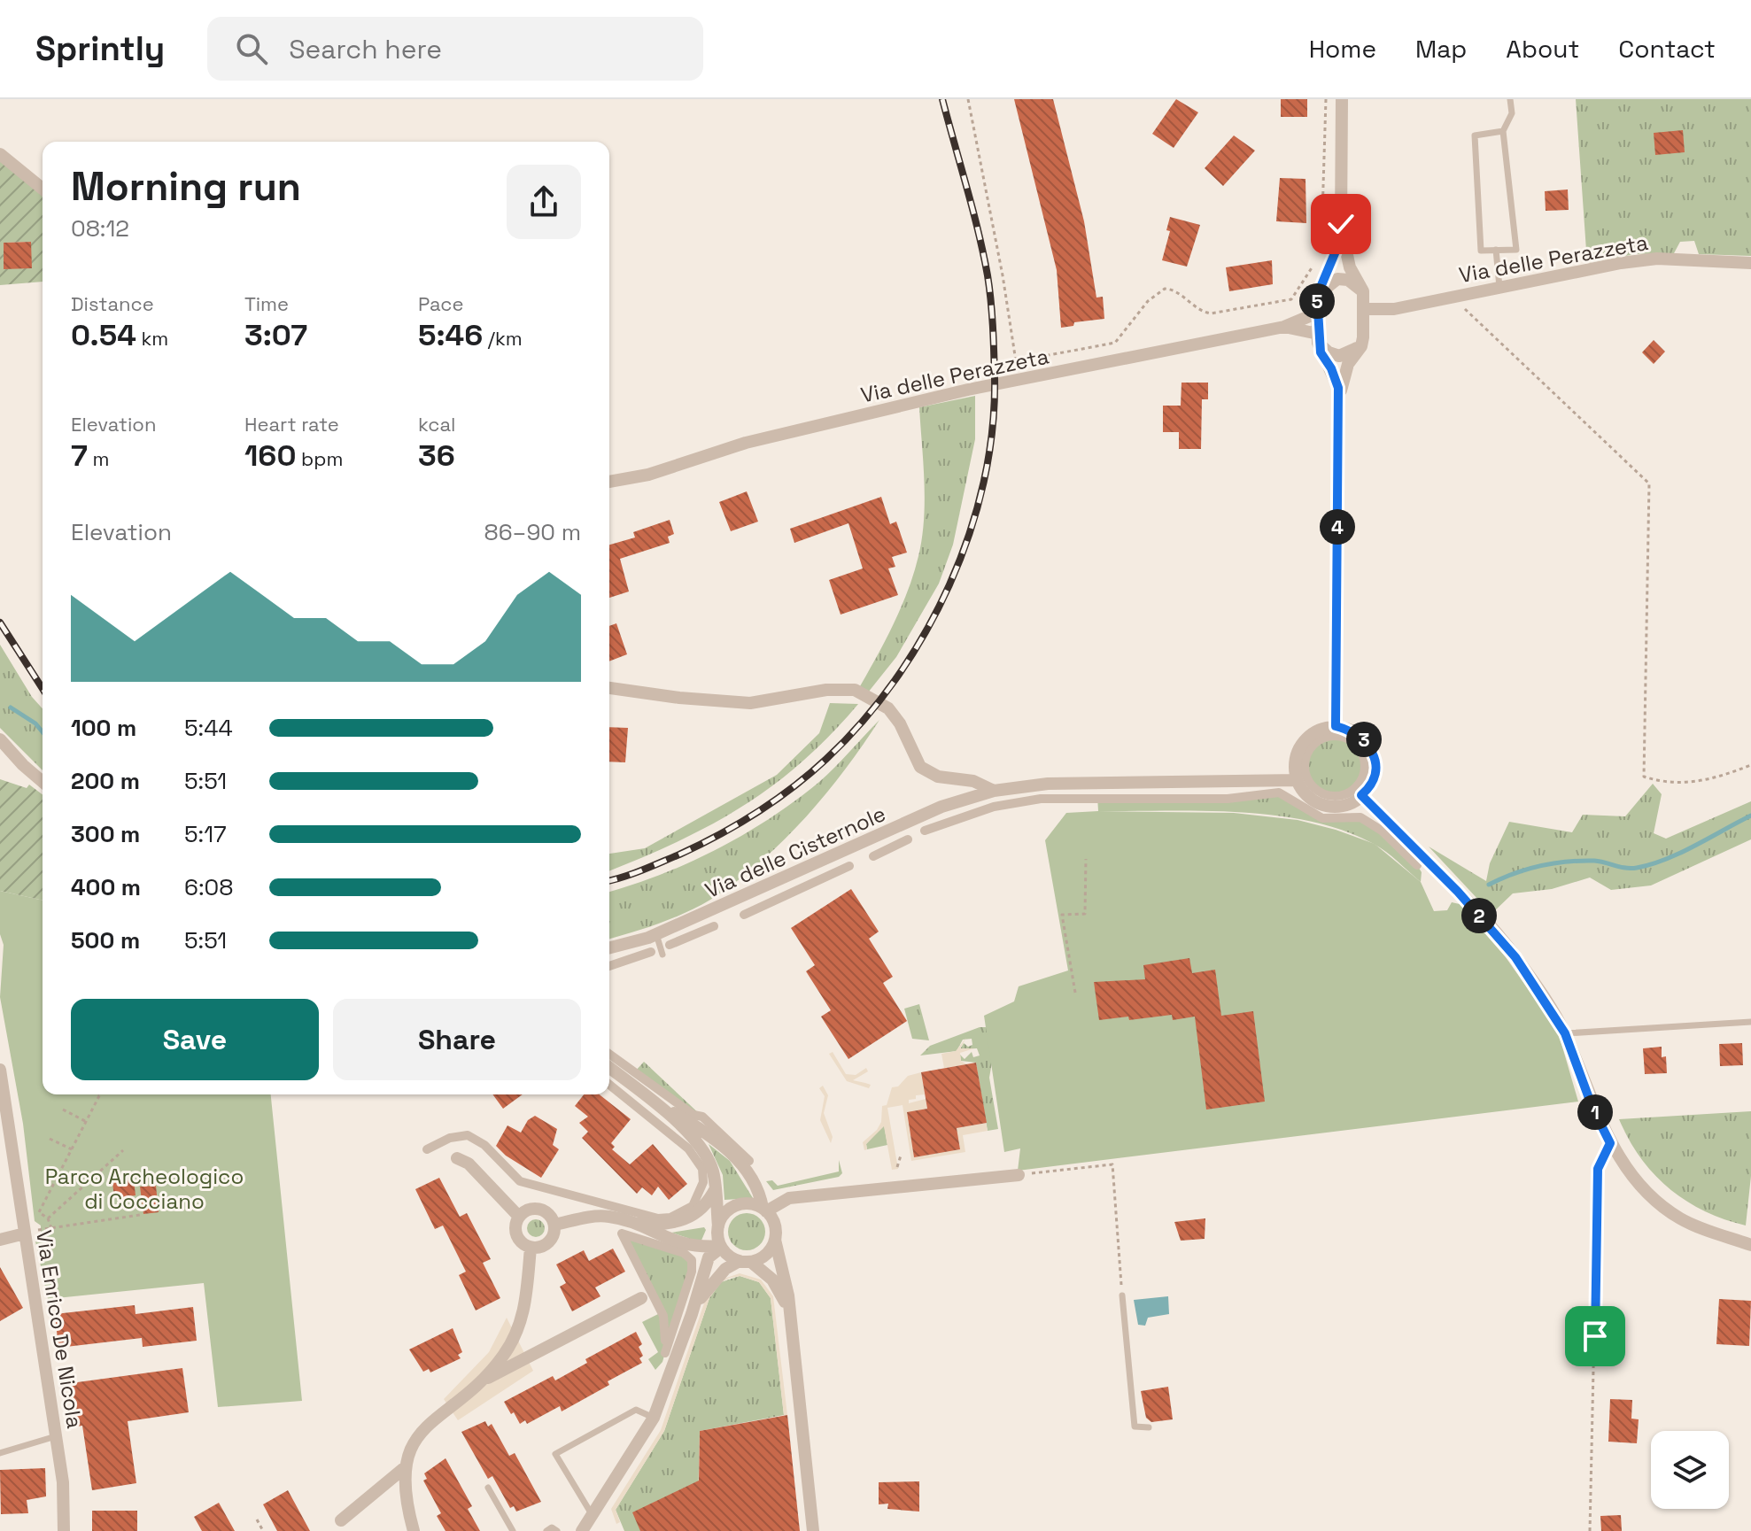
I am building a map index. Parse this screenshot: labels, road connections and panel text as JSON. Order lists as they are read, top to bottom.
{
  "streets": {
    "street": ["Via delle Perazzeta", "Via delle Cisternole", "Via Enrico De Nicola"]
  },
  "parks": ["Parco Archeologico di Cocciano"],
  "page": {
    "header": "Sprintly",
    "search": "Search here",
    "nav": [
      "Home",
      "Map",
      "About",
      "Contact"
    ],
    "heading": ["Morning run", "08:12"],
    "stats": [
      ["Distance", "0.54 km"],
      ["Time", "3:07"],
      ["Pace", "5:46 /km"],
      ["Elevation", "7 m"],
      ["Heart rate", "160 bpm"],
      ["kcal", "36"]
    ],
    "pins": [
      "5",
      "4",
      "3",
      "2",
      "1"
    ],
    "chart": ["Elevation", "86–90 m"],
    "list": [
      {
        "name": "100 m",
        "note": "5:44"
      },
      {
        "name": "200 m",
        "note": "5:51"
      },
      {
        "name": "300 m",
        "note": "5:17"
      },
      {
        "name": "400 m",
        "note": "6:08"
      },
      {
        "name": "500 m",
        "note": "5:51"
      }
    ],
    "buttons": ["Save", "Share"]
  }
}
